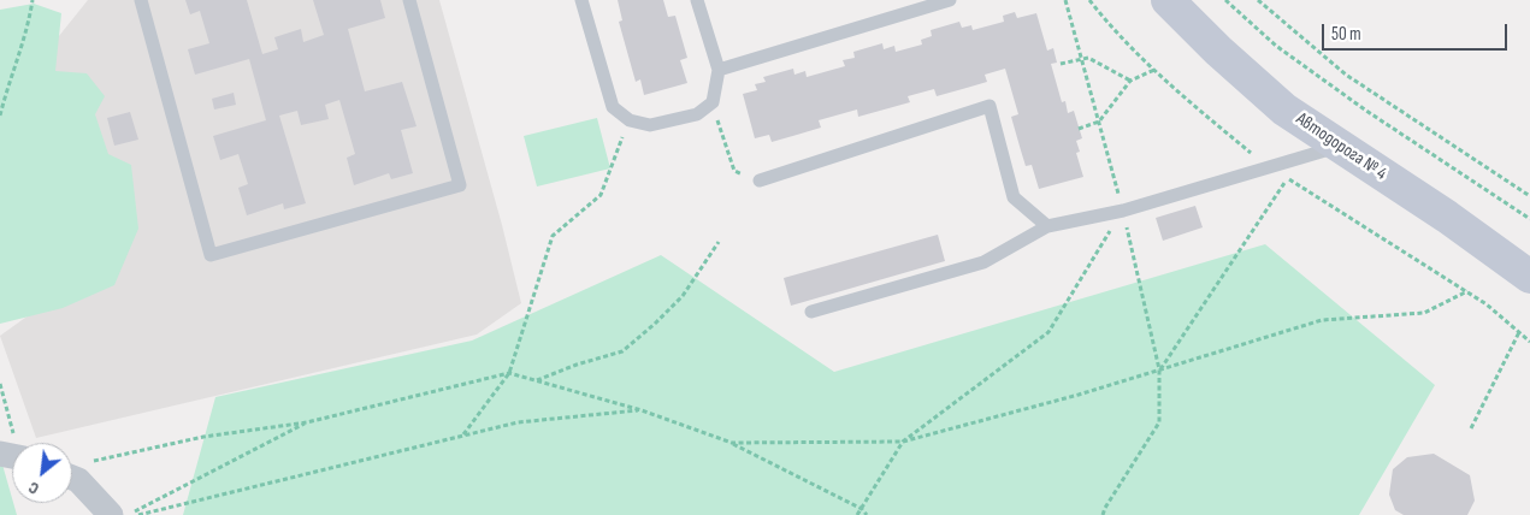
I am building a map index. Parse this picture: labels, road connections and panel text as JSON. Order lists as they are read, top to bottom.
{
  "streets": {
    "main road": ["Автодорога № 4"]
  },
  "scale_bar": "50 m",
  "north": "bottom left"
}
